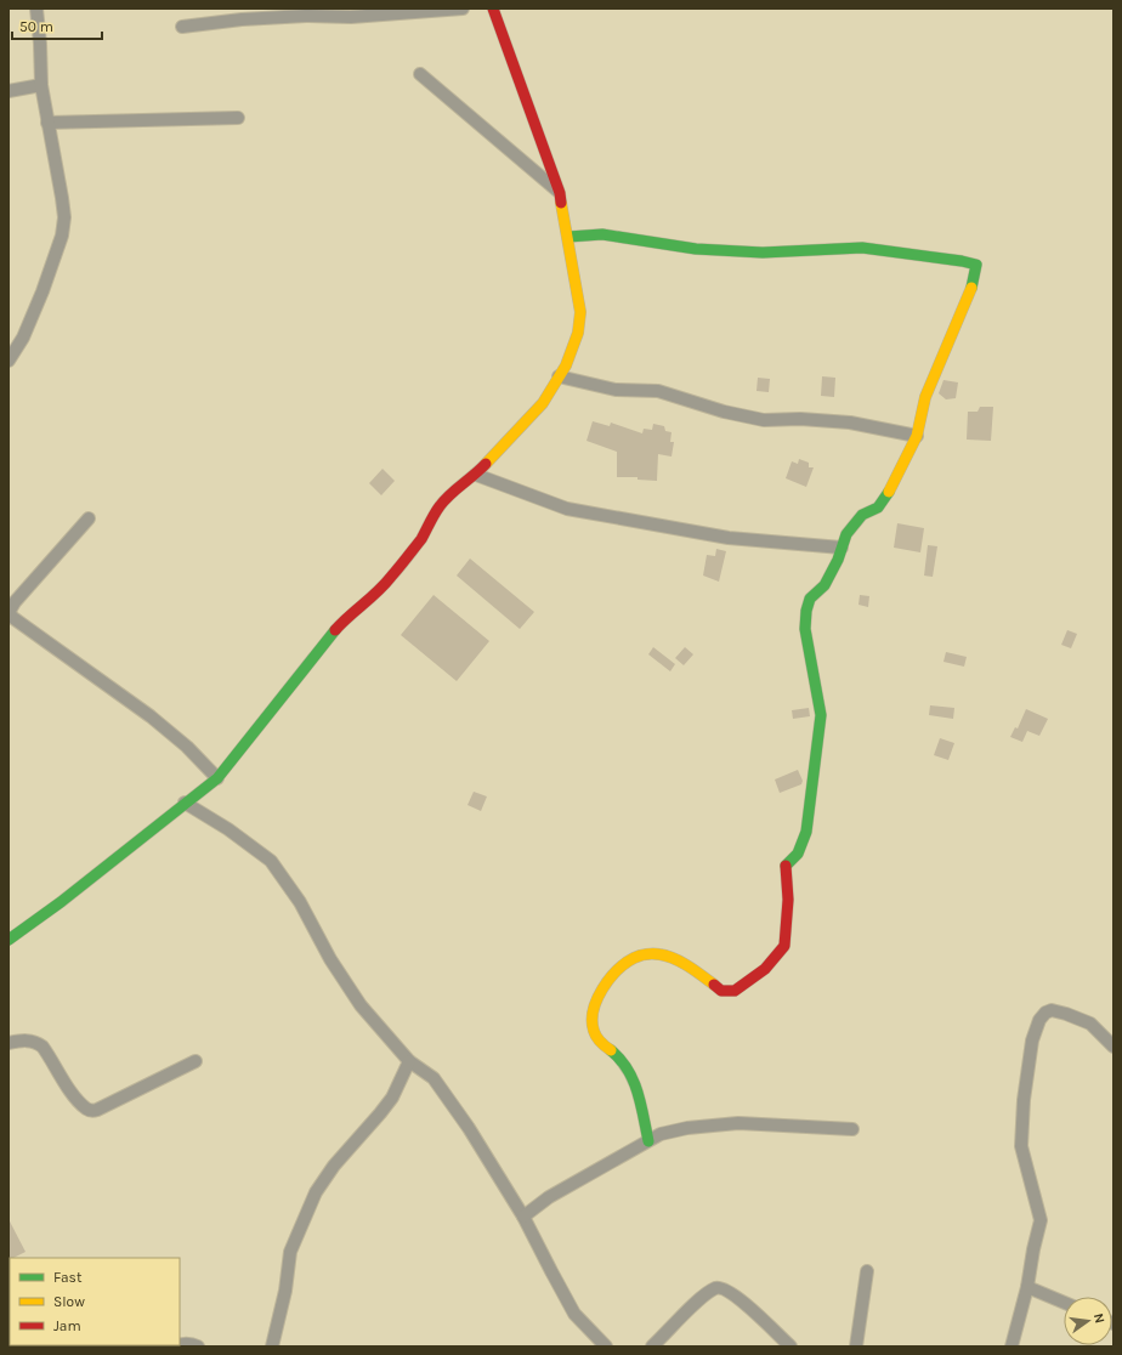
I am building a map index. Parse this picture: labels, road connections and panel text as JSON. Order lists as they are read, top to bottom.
{
  "legend": ["Fast", "Slow", "Jam"],
  "scale_bar": "50 m",
  "north": "right"
}
